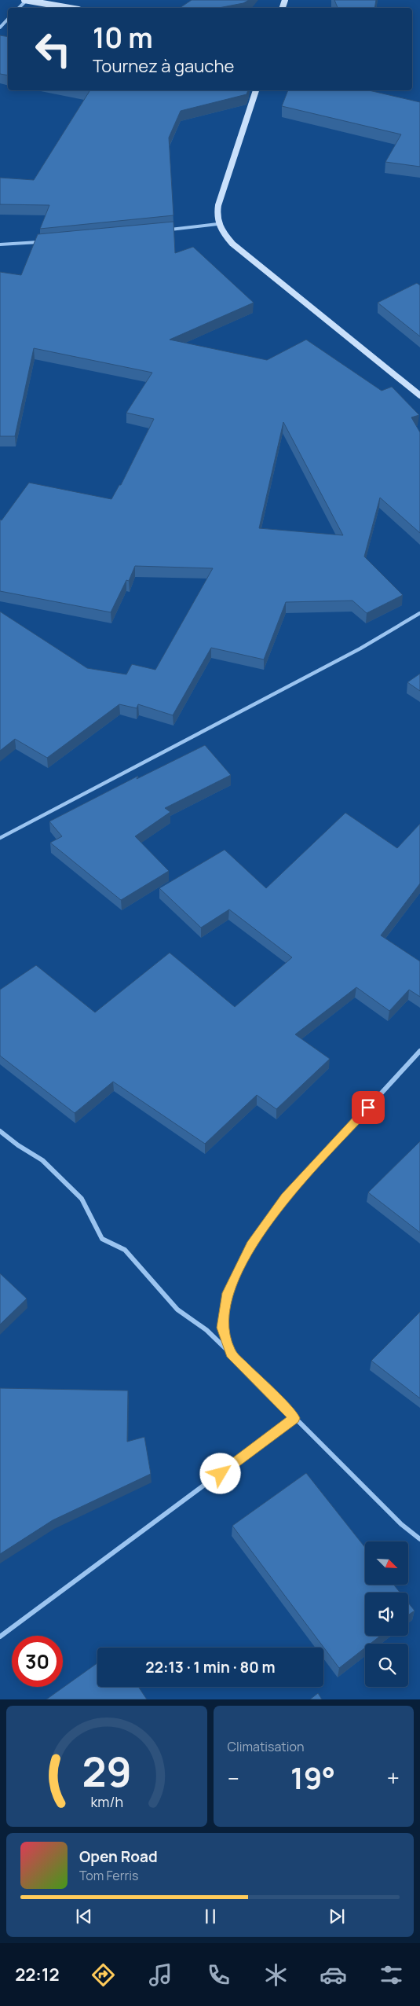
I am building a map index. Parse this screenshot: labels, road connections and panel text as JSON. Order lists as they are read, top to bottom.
{
  "north": "bottom right",
  "page": {
    "turn": ["10 m", "Tournez à gauche"],
    "limit": "30",
    "trip": "22:13 · 1 min · 80 m",
    "tile": "Climatisation",
    "heat": ["−", "19°", "+"],
    "song": ["Open Road", "Tom Ferris"],
    "tabs": "22:12",
    "gauge": ["29", "km/h"]
  }
}
